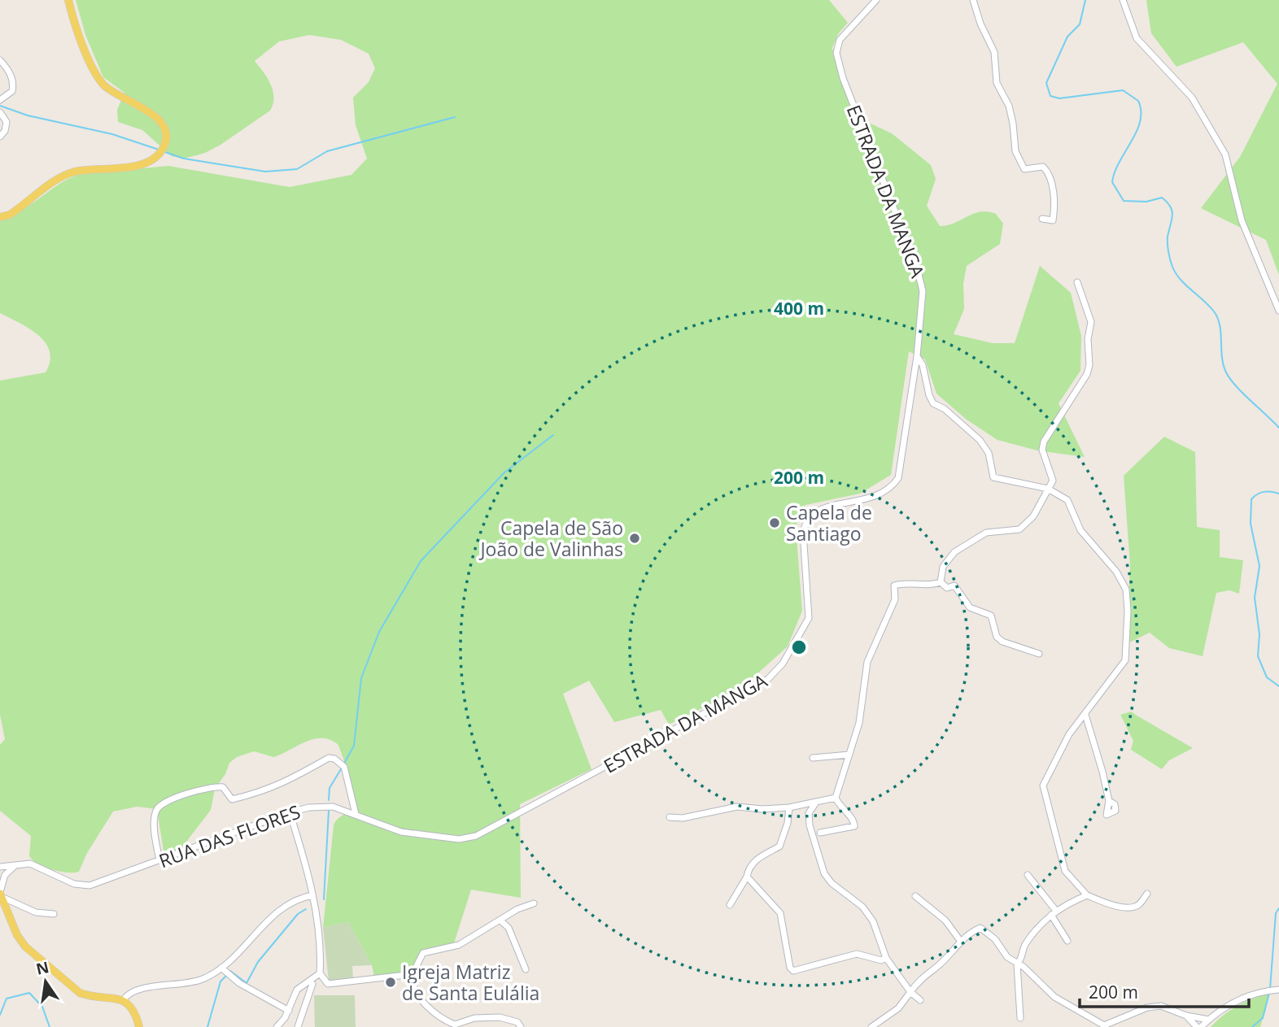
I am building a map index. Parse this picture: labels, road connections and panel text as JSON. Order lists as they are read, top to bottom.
{
  "streets": {
    "street": ["ESTRADA DA MANGA", "RUA DAS FLORES"]
  },
  "crossings": [
    ["ESTRADA DA MANGA", "RUA DAS FLORES"]
  ],
  "places": ["Capela de Santiago", "Capela de São João de Valinhas", "Igreja Matriz de Santa Eulália"],
  "scale_bar": "200 m",
  "north": "top",
  "rings": ["400 m", "200 m"]
}
